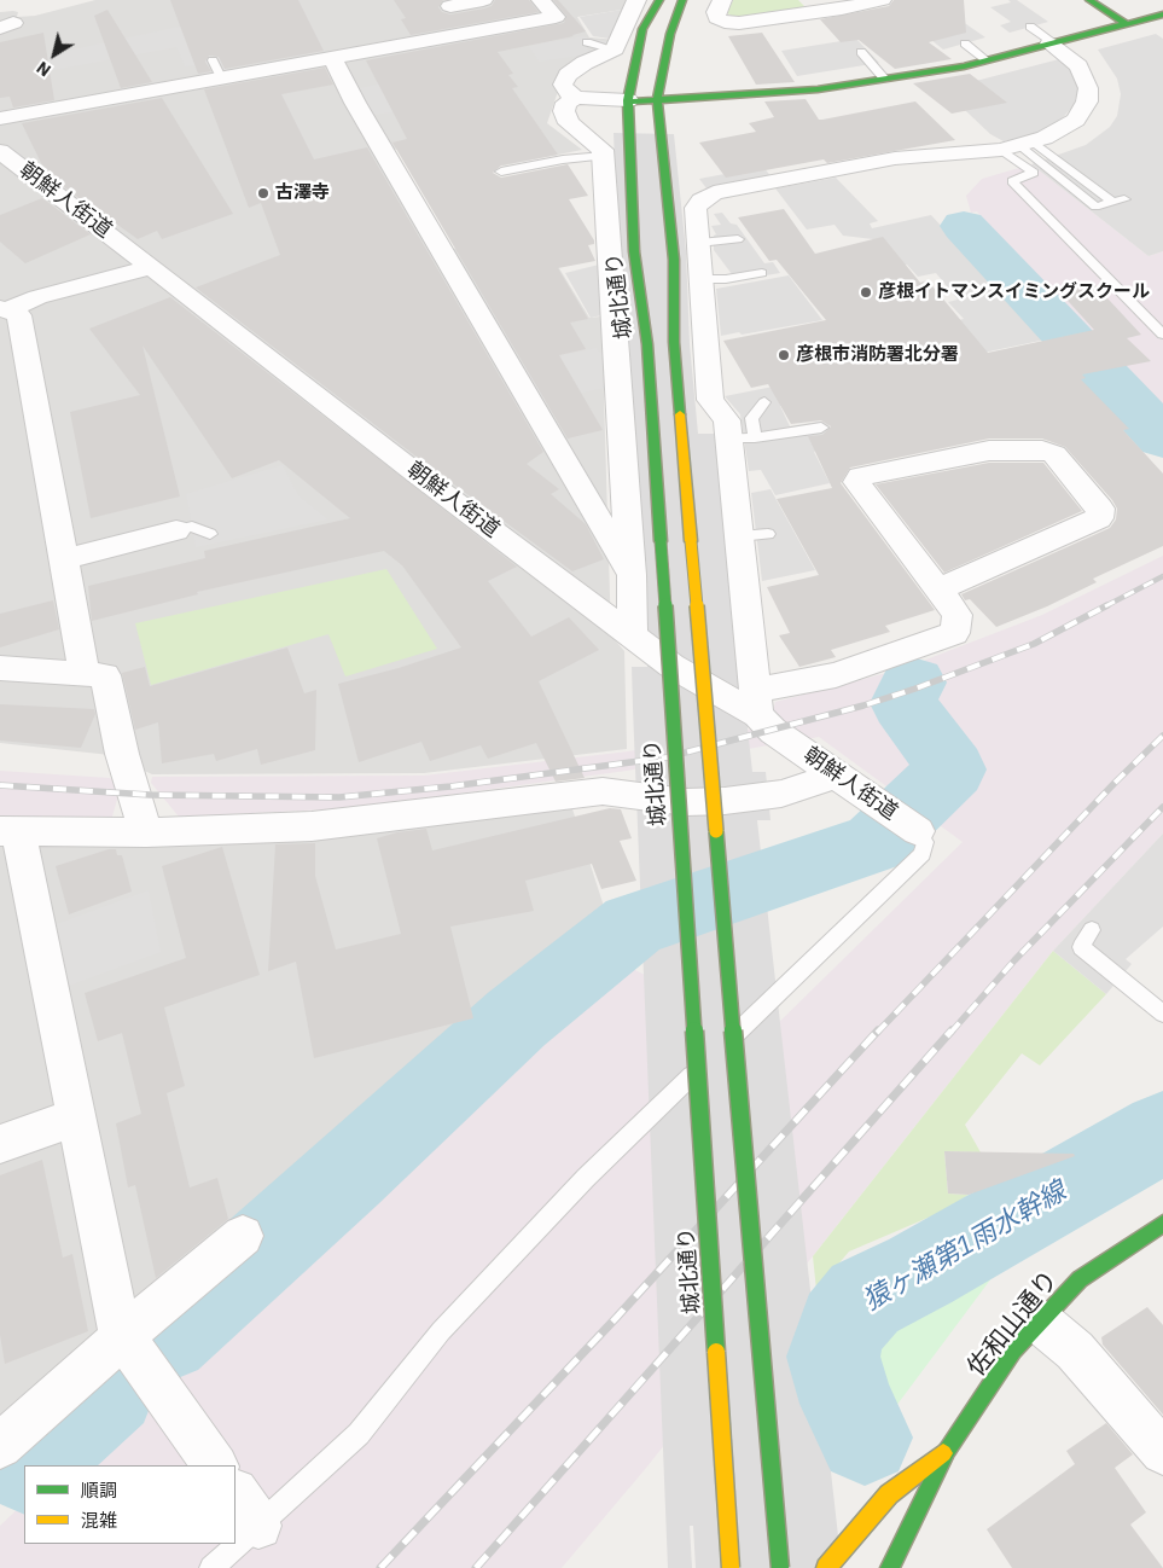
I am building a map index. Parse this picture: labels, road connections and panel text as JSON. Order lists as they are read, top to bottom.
{
  "streets": {
    "main road": ["城北通り", "佐和山通り"],
    "street": ["朝鮮人街道"]
  },
  "water": ["猿ヶ瀬第1雨水幹線"],
  "places": ["古澤寺", "彦根イトマンスイミングスクール", "彦根市消防署北分署"],
  "legend": ["順調", "混雑"],
  "north": "bottom left"
}
